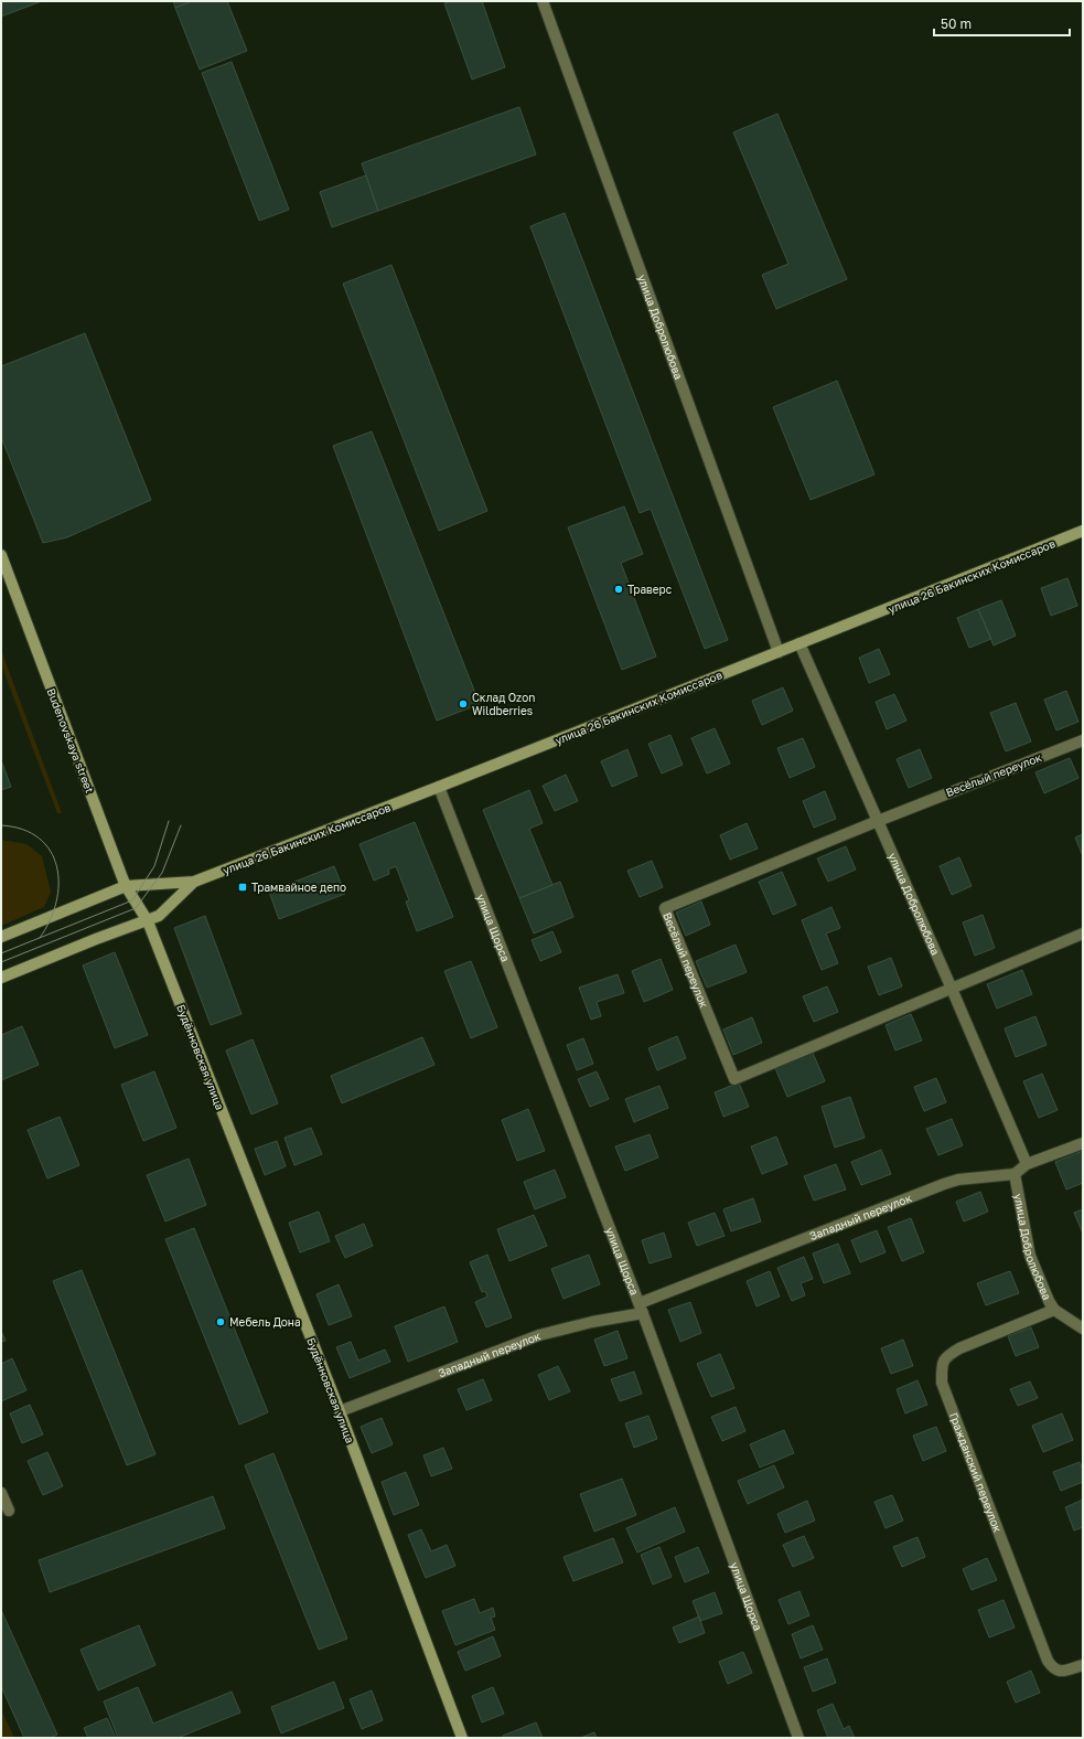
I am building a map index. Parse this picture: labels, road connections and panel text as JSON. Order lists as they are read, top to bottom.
{
  "streets": {
    "street": [
      "улица Добролюбова",
      "улица 26 Бакинских Комиссаров",
      "Budenovskaya street",
      "Весёлый переулок",
      "улица Щорса",
      "Будённовская улица",
      "Западный переулок",
      "Гражданский переулок"
    ]
  },
  "crossings": [
    ["улица Добролюбова", "улица 26 Бакинских Комиссаров"],
    ["улица Добролюбова", "Весёлый переулок"],
    ["улица Добролюбова", "Западный переулок"],
    ["улица Добролюбова", "Гражданский переулок"],
    ["улица 26 Бакинских Комиссаров", "Budenovskaya street"],
    ["улица 26 Бакинских Комиссаров", "улица Щорса"],
    ["улица 26 Бакинских Комиссаров", "Будённовская улица"],
    ["Budenovskaya street", "Будённовская улица"],
    ["улица Щорса", "Западный переулок"],
    ["Будённовская улица", "Западный переулок"]
  ],
  "places": {
    "other": ["Траверс", "Склад Ozon Wildberries", "Мебель Дона"],
    "transit": ["Трамвайное депо"]
  },
  "scale_bar": "50 m"
}
